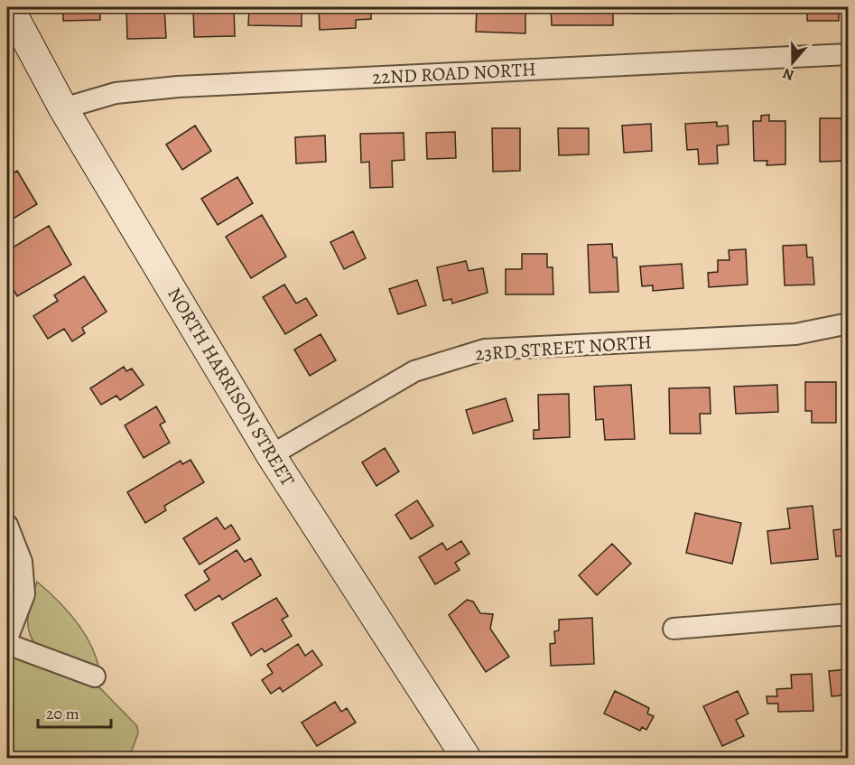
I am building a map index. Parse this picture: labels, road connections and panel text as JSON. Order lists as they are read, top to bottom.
{
  "streets": {
    "street": ["22ND ROAD NORTH", "23RD STREET NORTH", "NORTH HARRISON STREET"]
  },
  "crossings": [
    ["22ND ROAD NORTH", "NORTH HARRISON STREET"],
    ["23RD STREET NORTH", "NORTH HARRISON STREET"]
  ],
  "scale_bar": "20 m",
  "north": "bottom"
}
